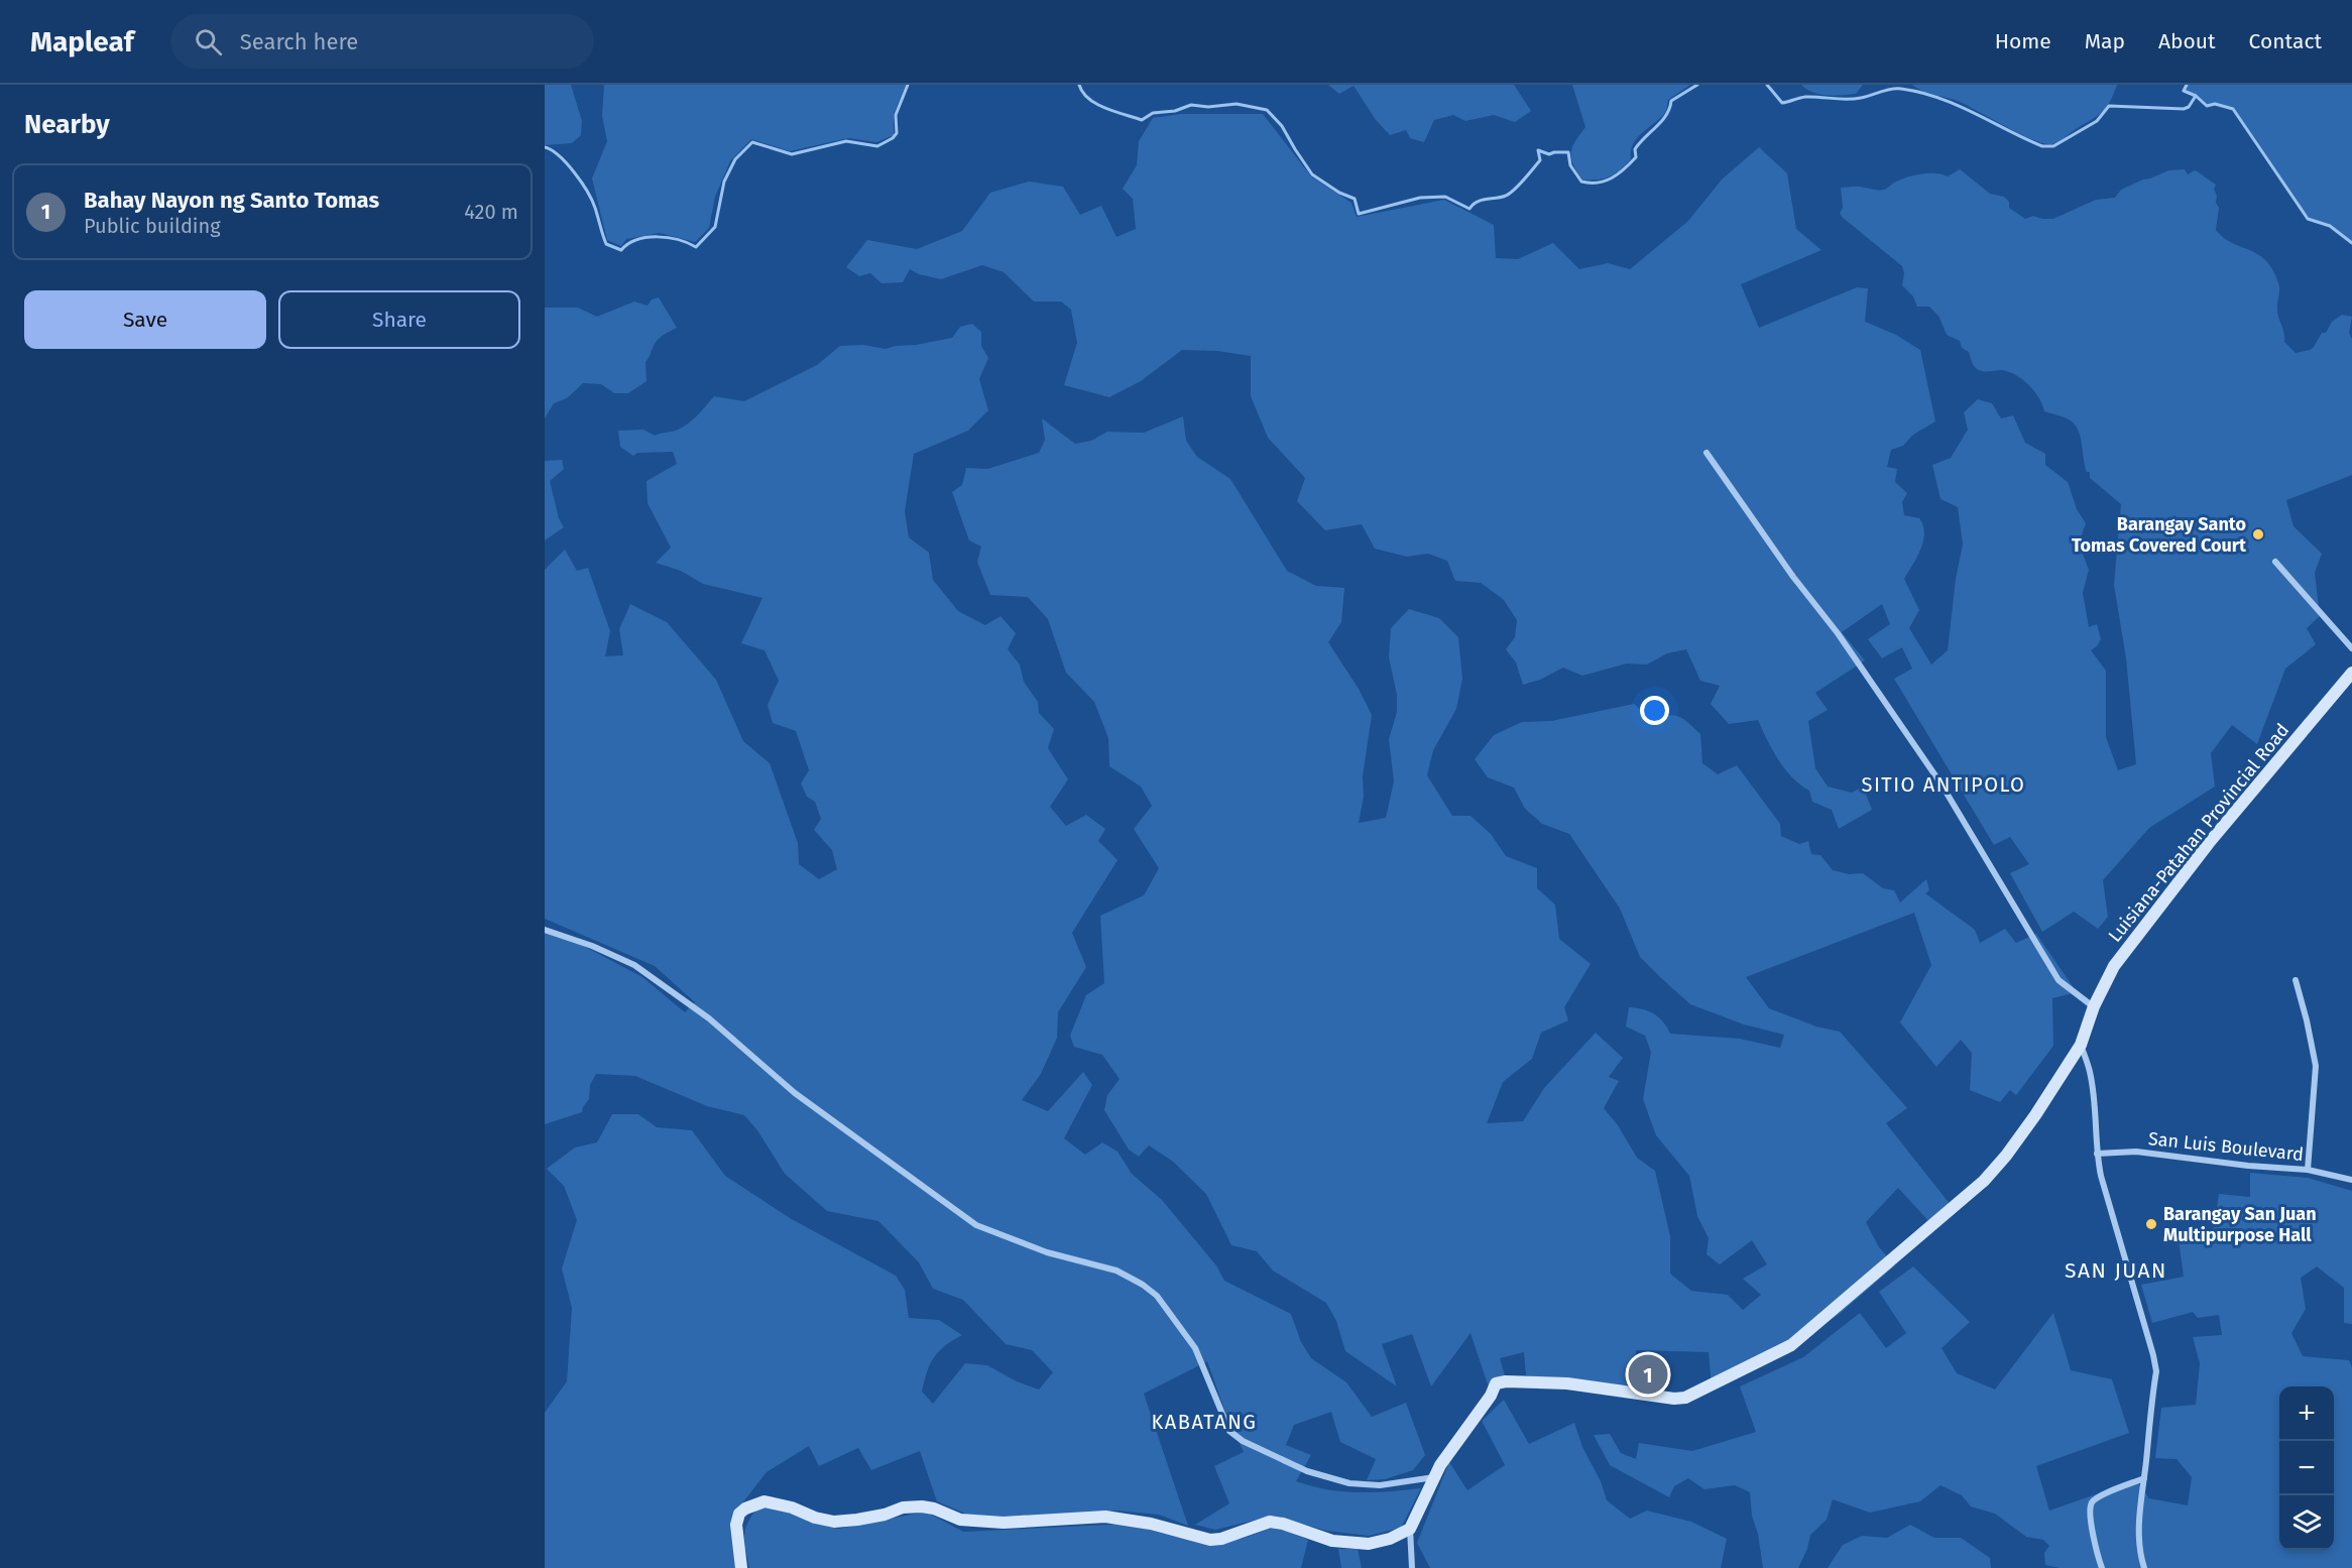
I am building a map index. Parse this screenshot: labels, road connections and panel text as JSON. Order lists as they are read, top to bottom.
{
  "streets": {
    "street": ["Luisiana-Patahan Provincial Road", "San Luis Boulevard"]
  },
  "districts": ["SITIO ANTIPOLO", "SAN JUAN", "KABATANG"],
  "places": ["Barangay Santo Tomas Covered Court", "Barangay San Juan Multipurpose Hall"],
  "page": {
    "header": "Mapleaf",
    "search": "Search here",
    "nav": [
      "Home",
      "Map",
      "About",
      "Contact"
    ],
    "heading": "Nearby",
    "list": [
      {
        "mark": "1",
        "name": "Bahay Nayon ng Santo Tomas",
        "note": "Public building",
        "value": "420 m"
      }
    ],
    "buttons": ["Save", "Share"],
    "pins": "1",
    "map_buttons": ["+", "−"]
  }
}
